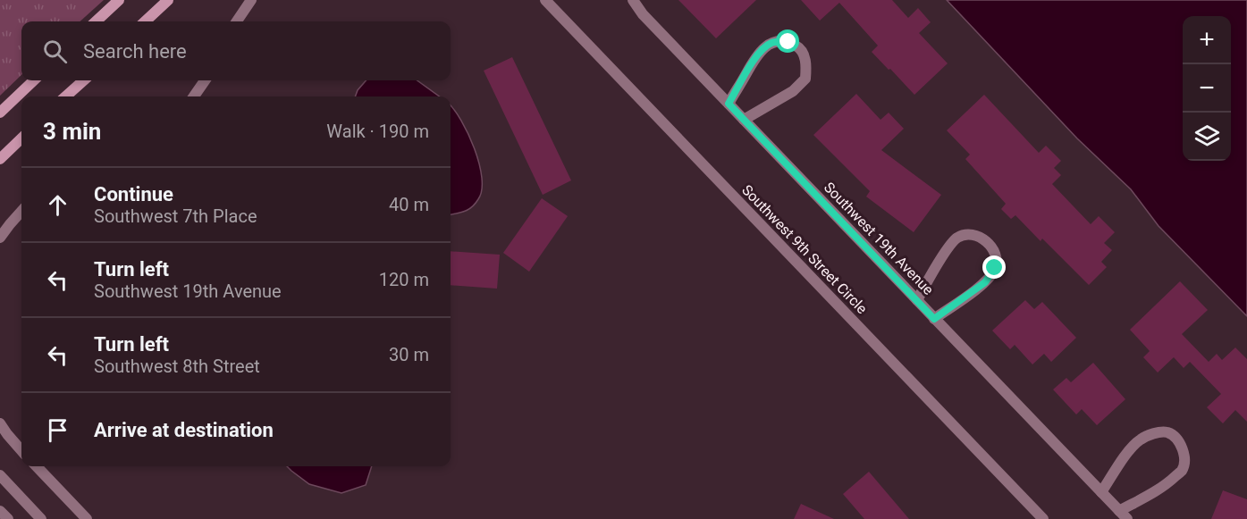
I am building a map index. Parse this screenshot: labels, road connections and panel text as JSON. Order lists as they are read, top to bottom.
{
  "streets": {
    "street": ["Southwest 19th Avenue", "Southwest 9th Street Circle"]
  },
  "page": {
    "map_buttons": ["+", "−"],
    "search": "Search here",
    "heading": ["3 min", "Walk · 190 m"],
    "list": [
      ["Continue", "Southwest 7th Place", "40 m"],
      ["Turn left", "Southwest 19th Avenue", "120 m"],
      ["Turn left", "Southwest 8th Street", "30 m"],
      "Arrive at destination"
    ]
  }
}
